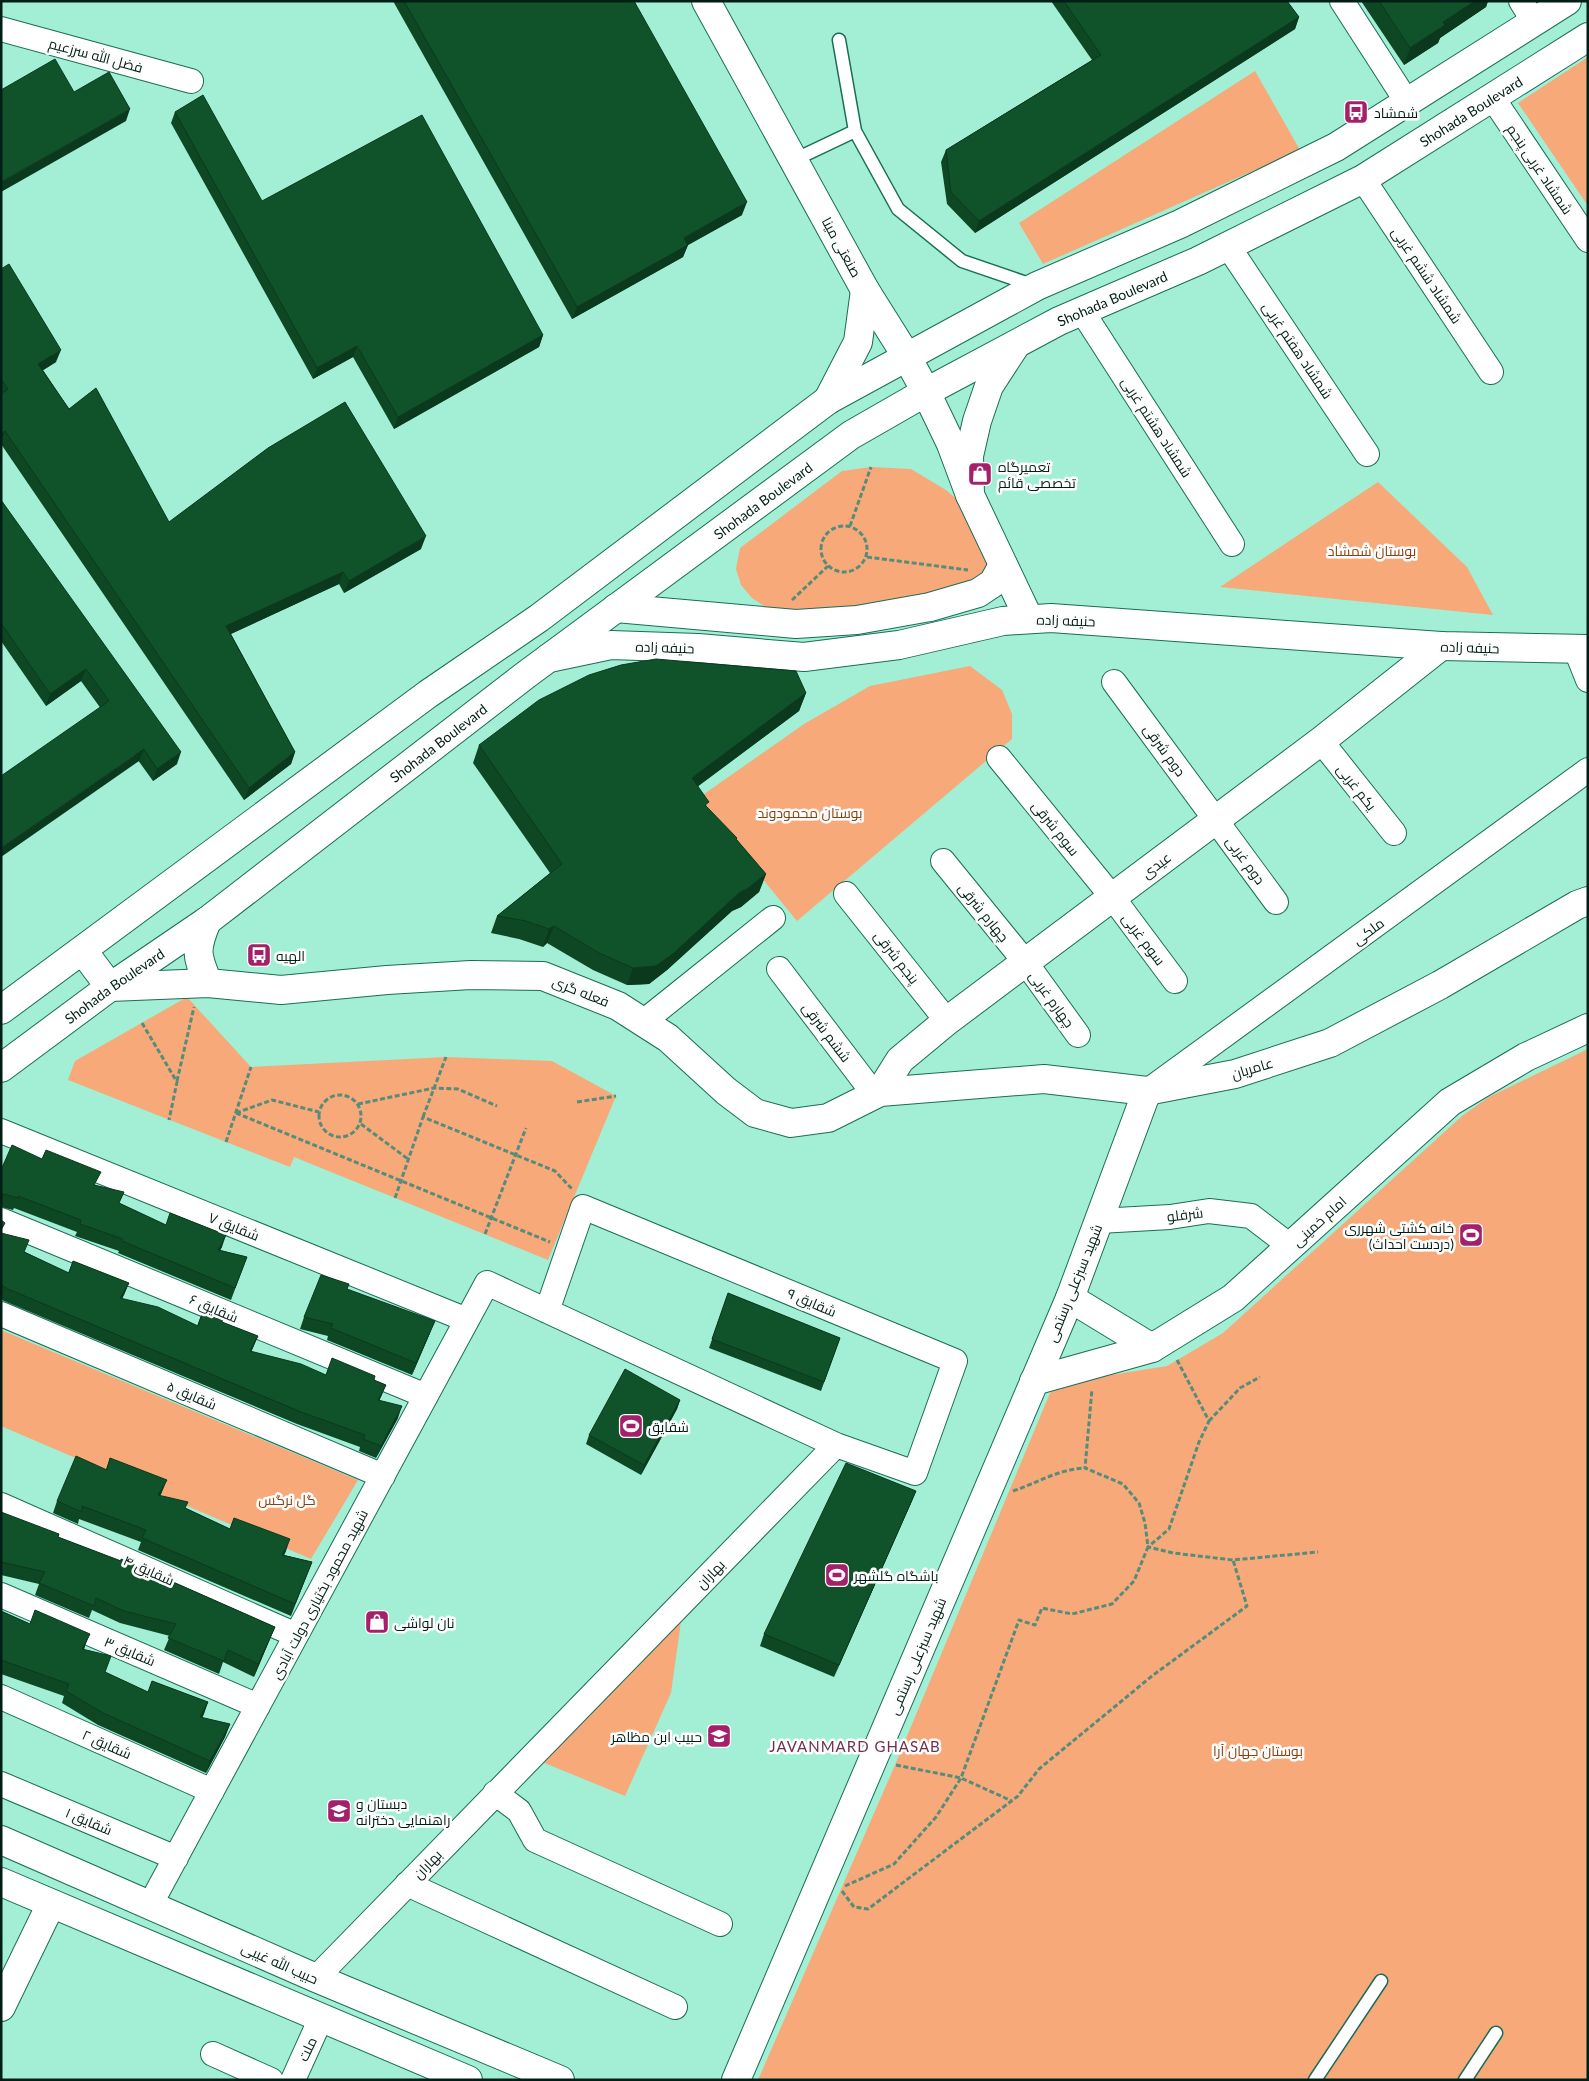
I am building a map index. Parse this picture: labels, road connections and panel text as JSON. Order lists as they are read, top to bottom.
{
  "streets": {
    "street": [
      "فضل الله سرزعیم",
      "Shohada Boulevard",
      "شمشاد غربی پنجم",
      "صنعتی مینا",
      "شمشاد ششم غربی",
      "شمشاد هفتم غربی",
      "شمشاد هشتم غربی",
      "حنیفه زاده",
      "دوم شرقی",
      "یکم غربی",
      "سوم شرقی",
      "دوم غربی",
      "عیدی",
      "چهارم شرقی",
      "ملکی",
      "سوم غربی",
      "پنجم شرقی",
      "فعله گری",
      "چهارم غربی",
      "ششم شرقی",
      "عامریان",
      "شرفلو",
      "امام خمینی",
      "شقایق ۷",
      "شهید سبزعلی رستمی",
      "شقایق ۹",
      "شقایق ۶",
      "شقایق ۵",
      "شقایق ۴",
      "بهاران",
      "شهید محمود بختیاری دولت آبادی",
      "شقایق ۳",
      "شقایق ۲",
      "شقایق ۱",
      "حبیب الله غیبی",
      "ملت"
    ]
  },
  "crossings": [
    ["Shohada Boulevard", "شمشاد غربی پنجم"],
    ["Shohada Boulevard", "صنعتی مینا"],
    ["Shohada Boulevard", "شمشاد ششم غربی"],
    ["Shohada Boulevard", "شمشاد هفتم غربی"],
    ["Shohada Boulevard", "شمشاد هشتم غربی"],
    ["Shohada Boulevard", "حنیفه زاده"],
    ["Shohada Boulevard", "فعله گری"],
    ["صنعتی مینا", "حنیفه زاده"],
    ["حنیفه زاده", "عیدی"],
    ["دوم شرقی", "دوم غربی"],
    ["دوم شرقی", "عیدی"],
    ["یکم غربی", "عیدی"],
    ["سوم شرقی", "عیدی"],
    ["سوم شرقی", "سوم غربی"],
    ["دوم غربی", "عیدی"],
    ["عیدی", "چهارم شرقی"],
    ["عیدی", "سوم غربی"],
    ["عیدی", "پنجم شرقی"],
    ["عیدی", "فعله گری"],
    ["عیدی", "چهارم غربی"],
    ["عیدی", "ششم شرقی"],
    ["عیدی", "عامریان"],
    ["چهارم شرقی", "چهارم غربی"],
    ["ملکی", "عامریان"],
    ["ملکی", "شهید سبزعلی رستمی"],
    ["فعله گری", "ششم شرقی"],
    ["فعله گری", "عامریان"],
    ["ششم شرقی", "عامریان"],
    ["عامریان", "شهید سبزعلی رستمی"],
    ["شرفلو", "امام خمینی"],
    ["شرفلو", "شهید سبزعلی رستمی"],
    ["امام خمینی", "شهید سبزعلی رستمی"],
    ["شقایق ۷", "شهید محمود بختیاری دولت آبادی"],
    ["شقایق ۹", "بهاران"],
    ["شقایق ۹", "شهید محمود بختیاری دولت آبادی"],
    ["شقایق ۶", "شهید محمود بختیاری دولت آبادی"],
    ["شقایق ۵", "شهید محمود بختیاری دولت آبادی"],
    ["شقایق ۴", "شهید محمود بختیاری دولت آبادی"],
    ["بهاران", "حبیب الله غیبی"],
    ["شهید محمود بختیاری دولت آبادی", "شقایق ۳"],
    ["شهید محمود بختیاری دولت آبادی", "شقایق ۲"],
    ["شهید محمود بختیاری دولت آبادی", "شقایق ۱"],
    ["شهید محمود بختیاری دولت آبادی", "حبیب الله غیبی"]
  ],
  "districts": ["JAVANMARD GHASAB"],
  "parks": [
    "بوستان شمشاد",
    "بوستان محمودوند",
    "گل نرگس",
    "بوستان جهان آرا"
  ],
  "places": {
    "bus stop": ["شمشاد", "الهیه"],
    "shop": ["تعمیرگاه تخصصی قائم", "نان لواشی"],
    "sports": ["خانه کشتی شهرری (دردست احداث)", "شقایق", "باشگاه گلشهر"],
    "school or university": ["حبیب ابن مظاهر", "دبستان و راهنمایی دخترانه"]
  }
}
